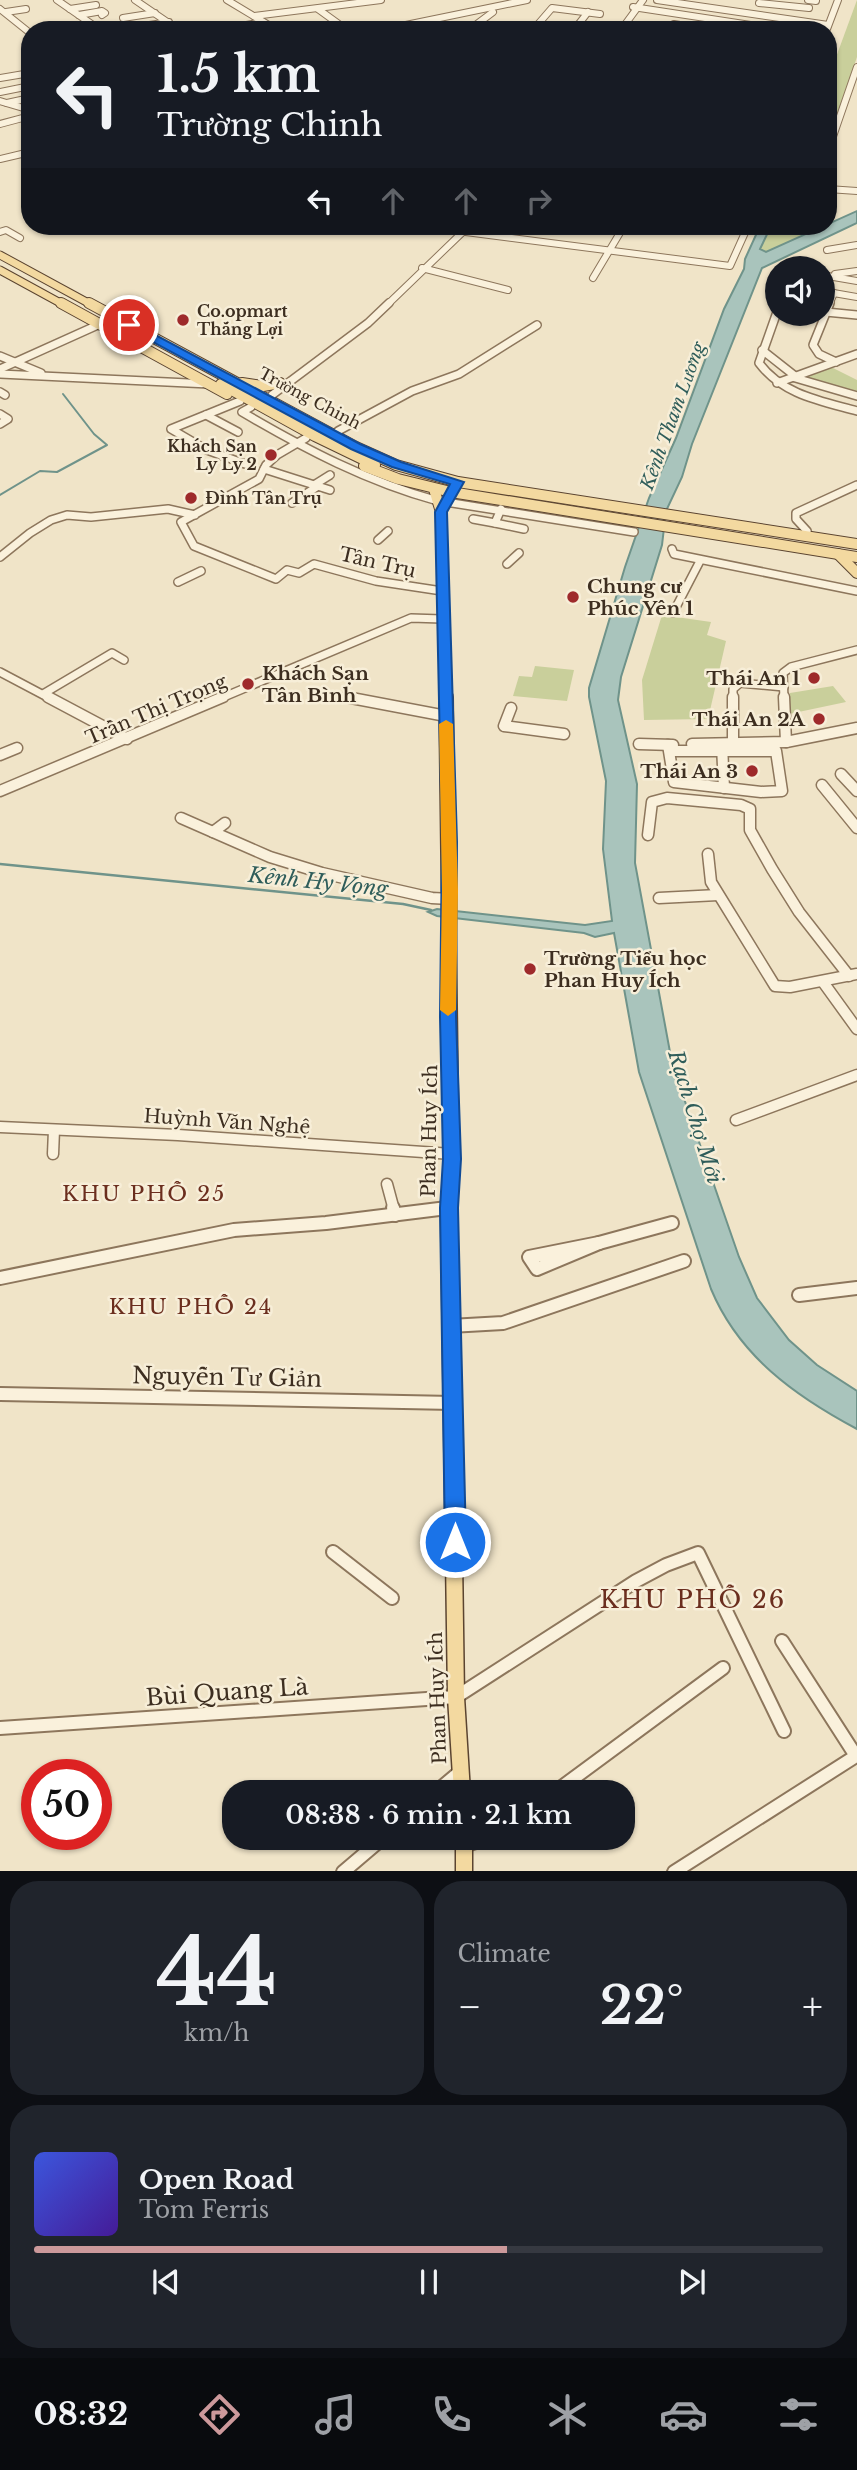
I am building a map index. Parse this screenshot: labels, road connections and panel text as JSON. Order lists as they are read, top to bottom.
{
  "streets": {
    "main road": ["Trường Chinh", "Phan Huy Ích"],
    "street": [
      "Tân Trụ",
      "Trần Thị Trọng",
      "Huỳnh Văn Nghệ",
      "Nguyễn Tư Giản",
      "Bùi Quang Là"
    ]
  },
  "crossings": [
    ["Trường Chinh", "Phan Huy Ích"],
    ["Tân Trụ", "Phan Huy Ích"],
    ["Trần Thị Trọng", "Phan Huy Ích"],
    ["Huỳnh Văn Nghệ", "Phan Huy Ích"],
    ["Phan Huy Ích", "Nguyễn Tư Giản"],
    ["Phan Huy Ích", "Bùi Quang Là"]
  ],
  "districts": ["KHU PHỐ 25", "KHU PHỐ 24", "KHU PHỐ 26"],
  "water": ["Kênh Tham Lương", "Kênh Hy Vọng", "Rạch Chợ Mới"],
  "places": [
    "Co.opmart Thắng Lợi",
    "Khách Sạn Ly Ly 2",
    "Đình Tân Trụ",
    "Chung cư Phúc Yên 1",
    "Thái An 1",
    "Khách Sạn Tân Bình",
    "Thái An 2A",
    "Thái An 3",
    "Trường Tiểu học Phan Huy Ích"
  ],
  "page": {
    "turn": ["1.5 km", "Trường Chinh"],
    "limit": "50",
    "trip": "08:38 · 6 min · 2.1 km",
    "tile": [
      ["44", "km/h"],
      "Climate"
    ],
    "heat": ["−", "22°", "+"],
    "song": ["Open Road", "Tom Ferris"],
    "tabs": "08:32"
  }
}
